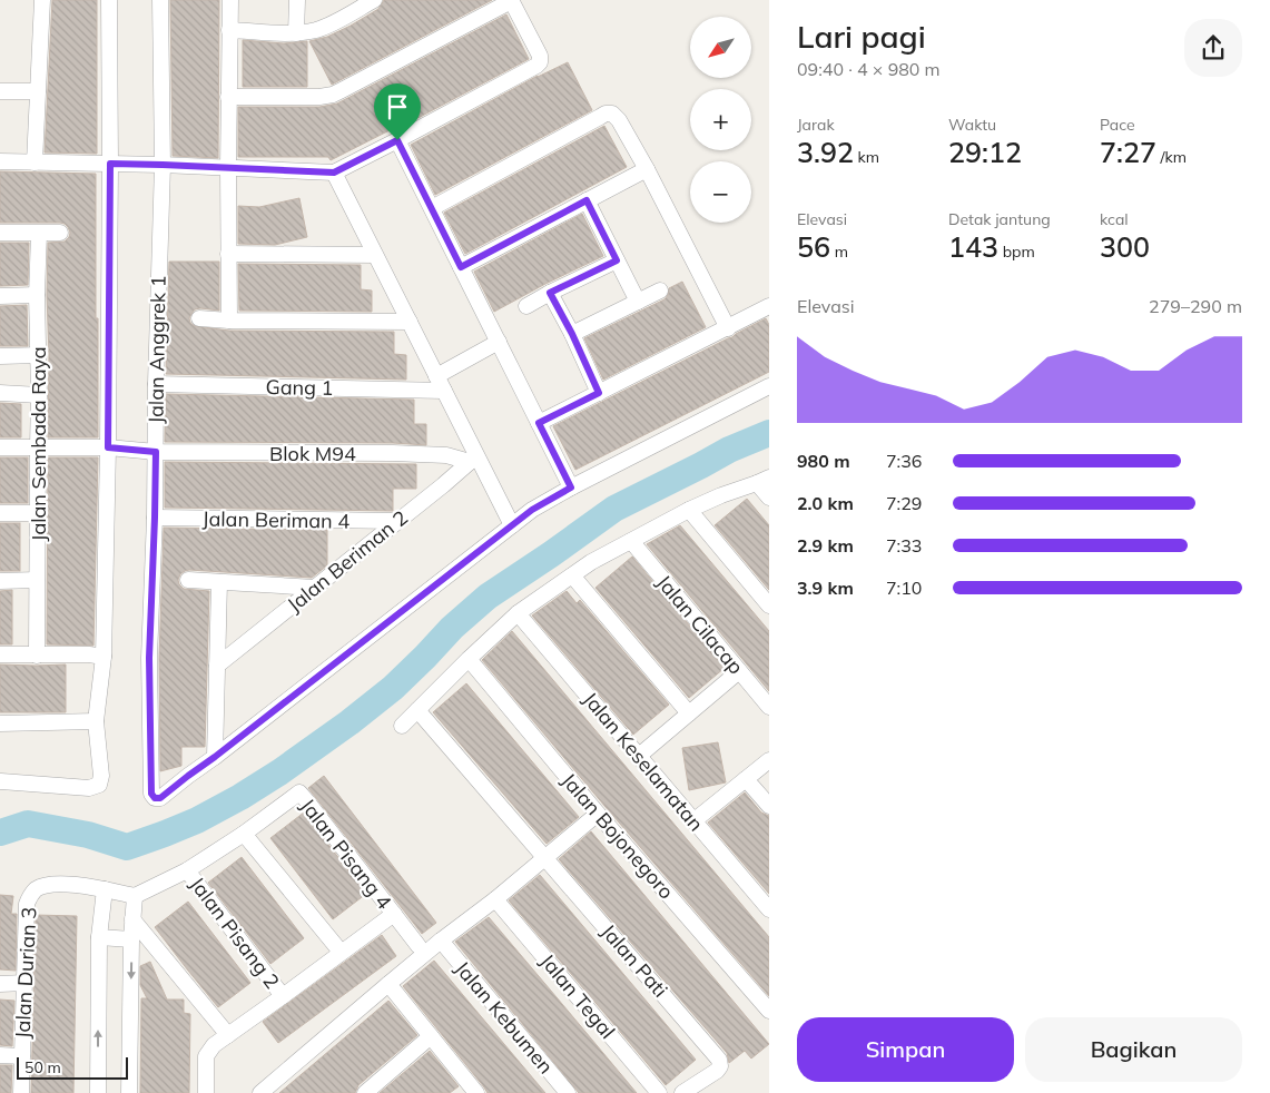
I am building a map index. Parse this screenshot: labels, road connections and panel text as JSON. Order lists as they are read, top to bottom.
{
  "streets": {
    "street": [
      "Jalan Anggrek 1",
      "Gang 1",
      "Jalan Sembada Raya",
      "Blok M94",
      "Jalan Beriman 4",
      "Jalan Beriman 2",
      "Jalan Cilacap",
      "Jalan Keselamatan",
      "Jalan Bojonegoro",
      "Jalan Pisang 4",
      "Jalan Pisang 2",
      "Jalan Pati",
      "Jalan Durian 3",
      "Jalan Tegal",
      "Jalan Kebumen"
    ]
  },
  "crossings": [
    ["Jalan Anggrek 1", "Gang 1"],
    ["Jalan Anggrek 1", "Blok M94"],
    ["Jalan Anggrek 1", "Jalan Beriman 4"],
    ["Jalan Sembada Raya", "Blok M94"],
    ["Blok M94", "Jalan Beriman 2"],
    ["Jalan Beriman 4", "Jalan Beriman 2"]
  ],
  "scale_bar": "50 m",
  "north": "bottom left",
  "page": {
    "heading": ["Lari pagi", "09:40 · 4 × 980 m"],
    "map_buttons": ["+", "−"],
    "stats": [
      ["Jarak", "3.92 km"],
      ["Waktu", "29:12"],
      ["Pace", "7:27 /km"],
      ["Elevasi", "56 m"],
      ["Detak jantung", "143 bpm"],
      ["kcal", "300"]
    ],
    "chart": ["Elevasi", "279–290 m"],
    "list": [
      {
        "name": "980 m",
        "note": "7:36"
      },
      {
        "name": "2.0 km",
        "note": "7:29"
      },
      {
        "name": "2.9 km",
        "note": "7:33"
      },
      {
        "name": "3.9 km",
        "note": "7:10"
      }
    ],
    "buttons": ["Simpan", "Bagikan"],
    "scale": "50 m"
  }
}
